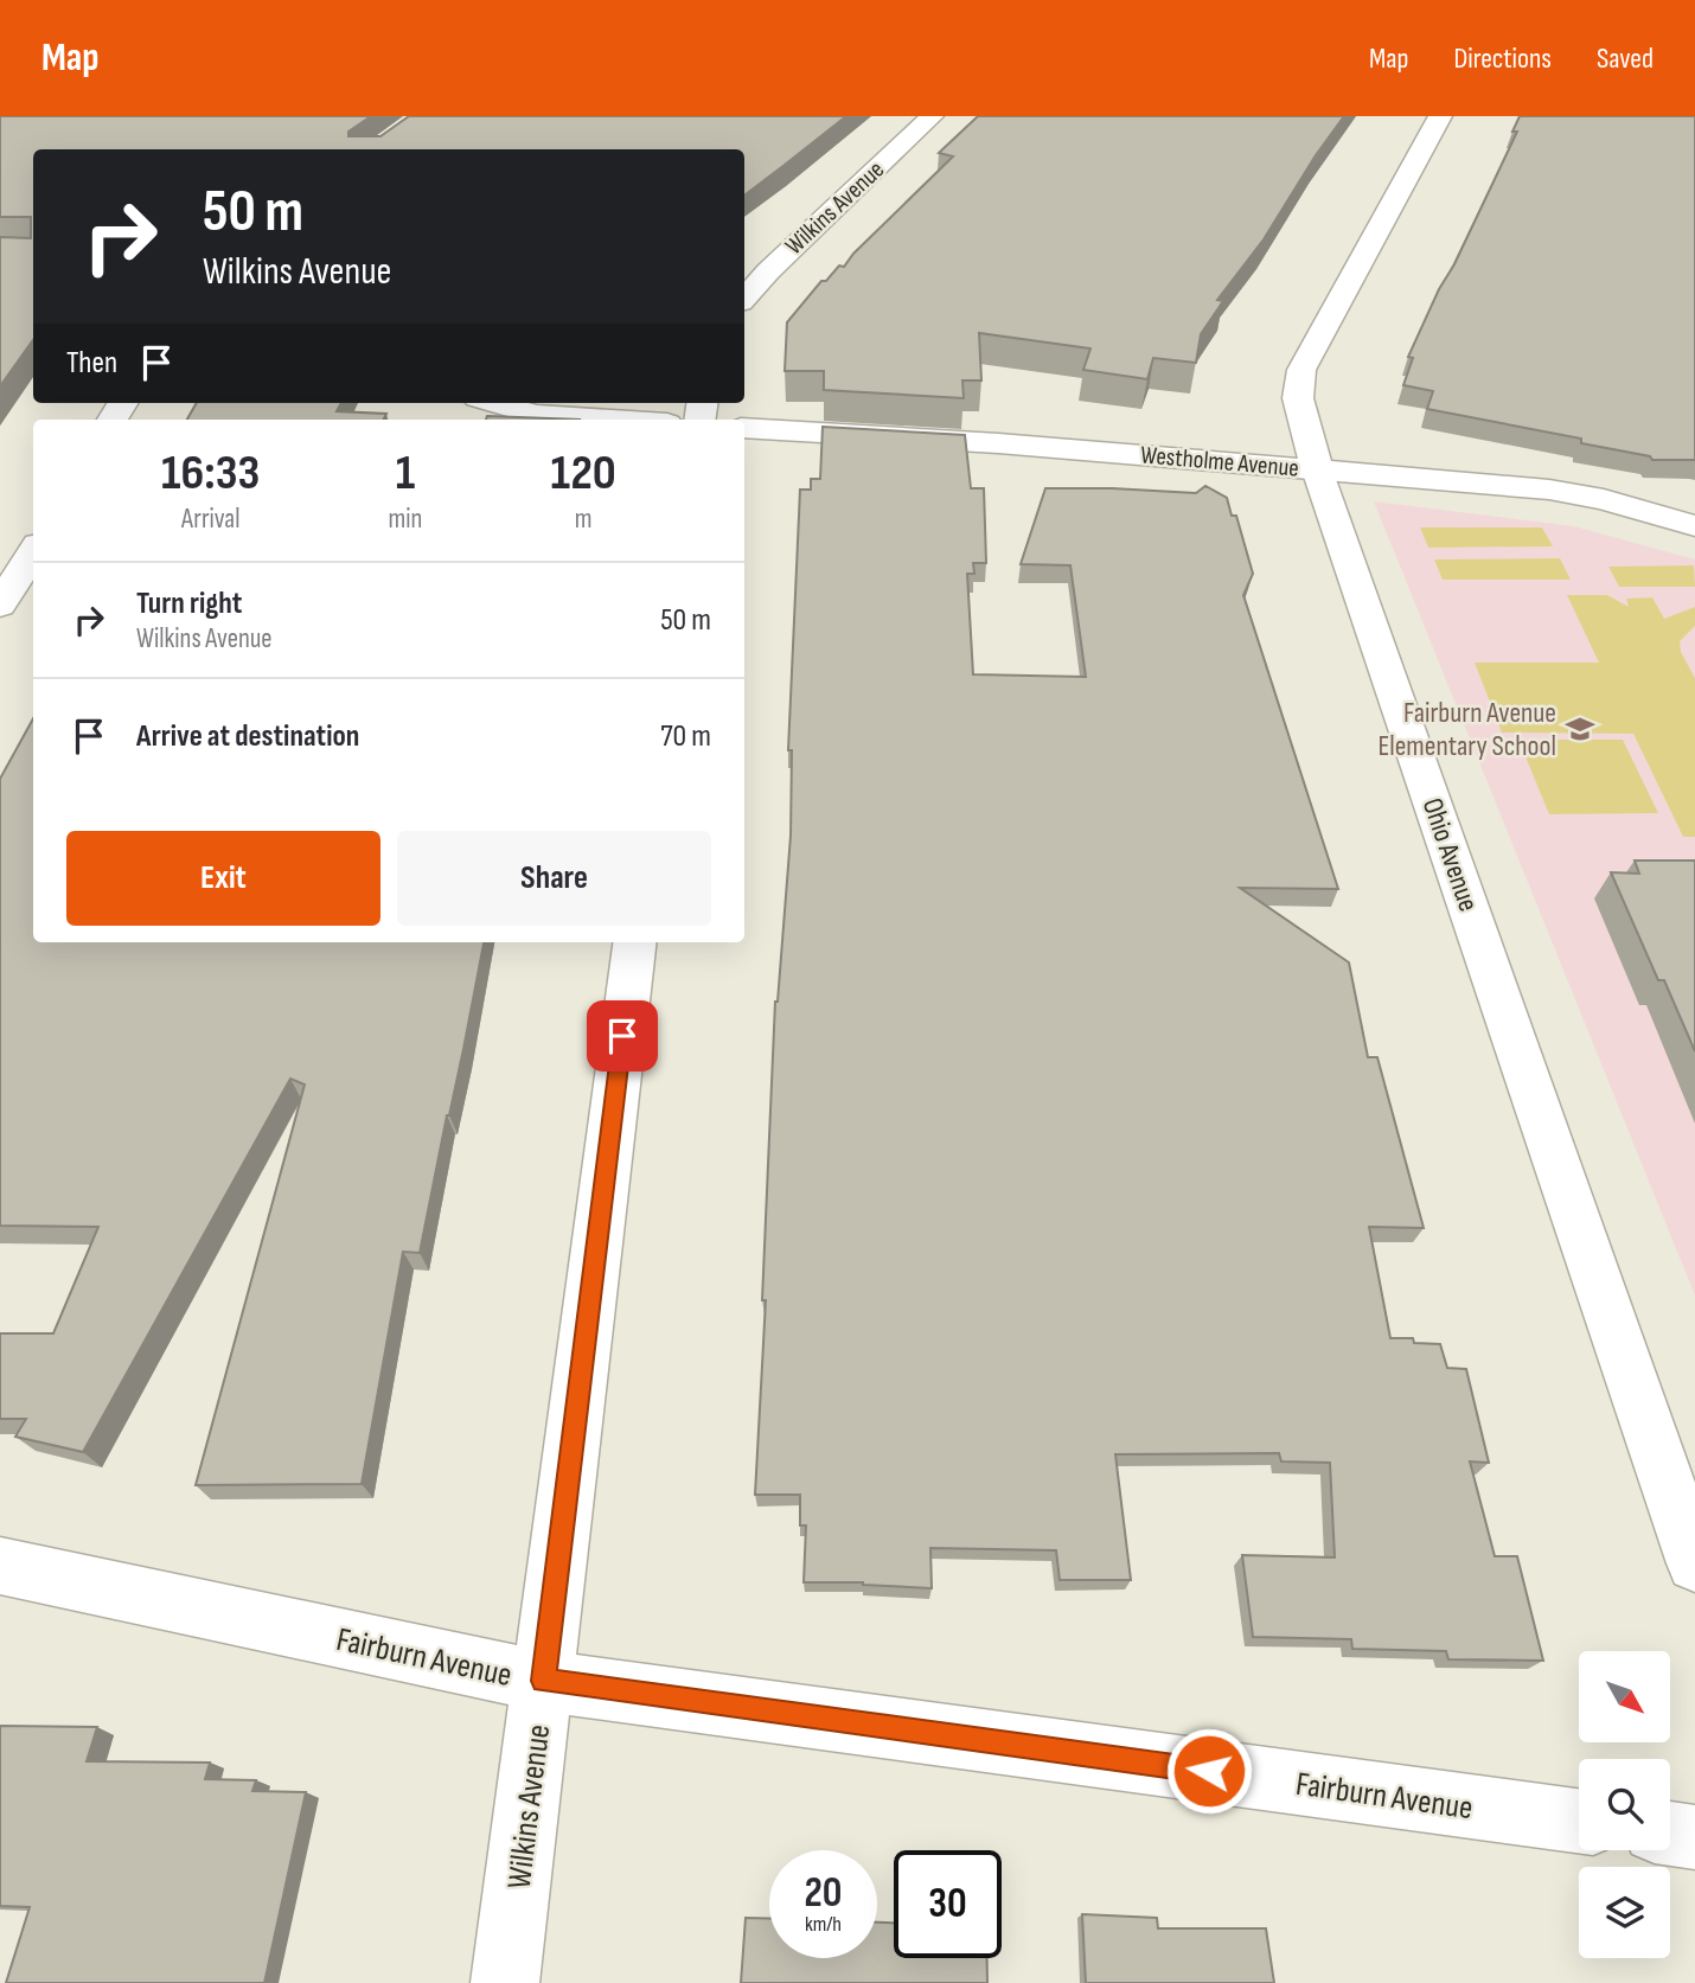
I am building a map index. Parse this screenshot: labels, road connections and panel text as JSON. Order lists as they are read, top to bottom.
{
  "streets": {
    "street": [
      "Wilkins Avenue",
      "Westholme Avenue",
      "Ohio Avenue",
      "Fairburn Avenue"
    ]
  },
  "crossings": [
    ["Wilkins Avenue", "Fairburn Avenue"],
    ["Westholme Avenue", "Ohio Avenue"]
  ],
  "places": {
    "school or university": ["Fairburn Avenue Elementary School"]
  },
  "north": "bottom right",
  "page": {
    "header": "Map",
    "nav": ["Map", "Directions", "Saved"],
    "turn": ["50 m", "Wilkins Avenue"],
    "then": "Then",
    "eta": [
      "16:33",
      "Arrival",
      "1",
      "min",
      "120",
      "m"
    ],
    "list": [
      {
        "name": "Turn right",
        "note": "Wilkins Avenue",
        "value": "50 m"
      },
      {
        "name": "Arrive at destination",
        "value": "70 m"
      }
    ],
    "buttons": ["Exit", "Share"],
    "speed": "20 km/h",
    "limit": "30"
  }
}
